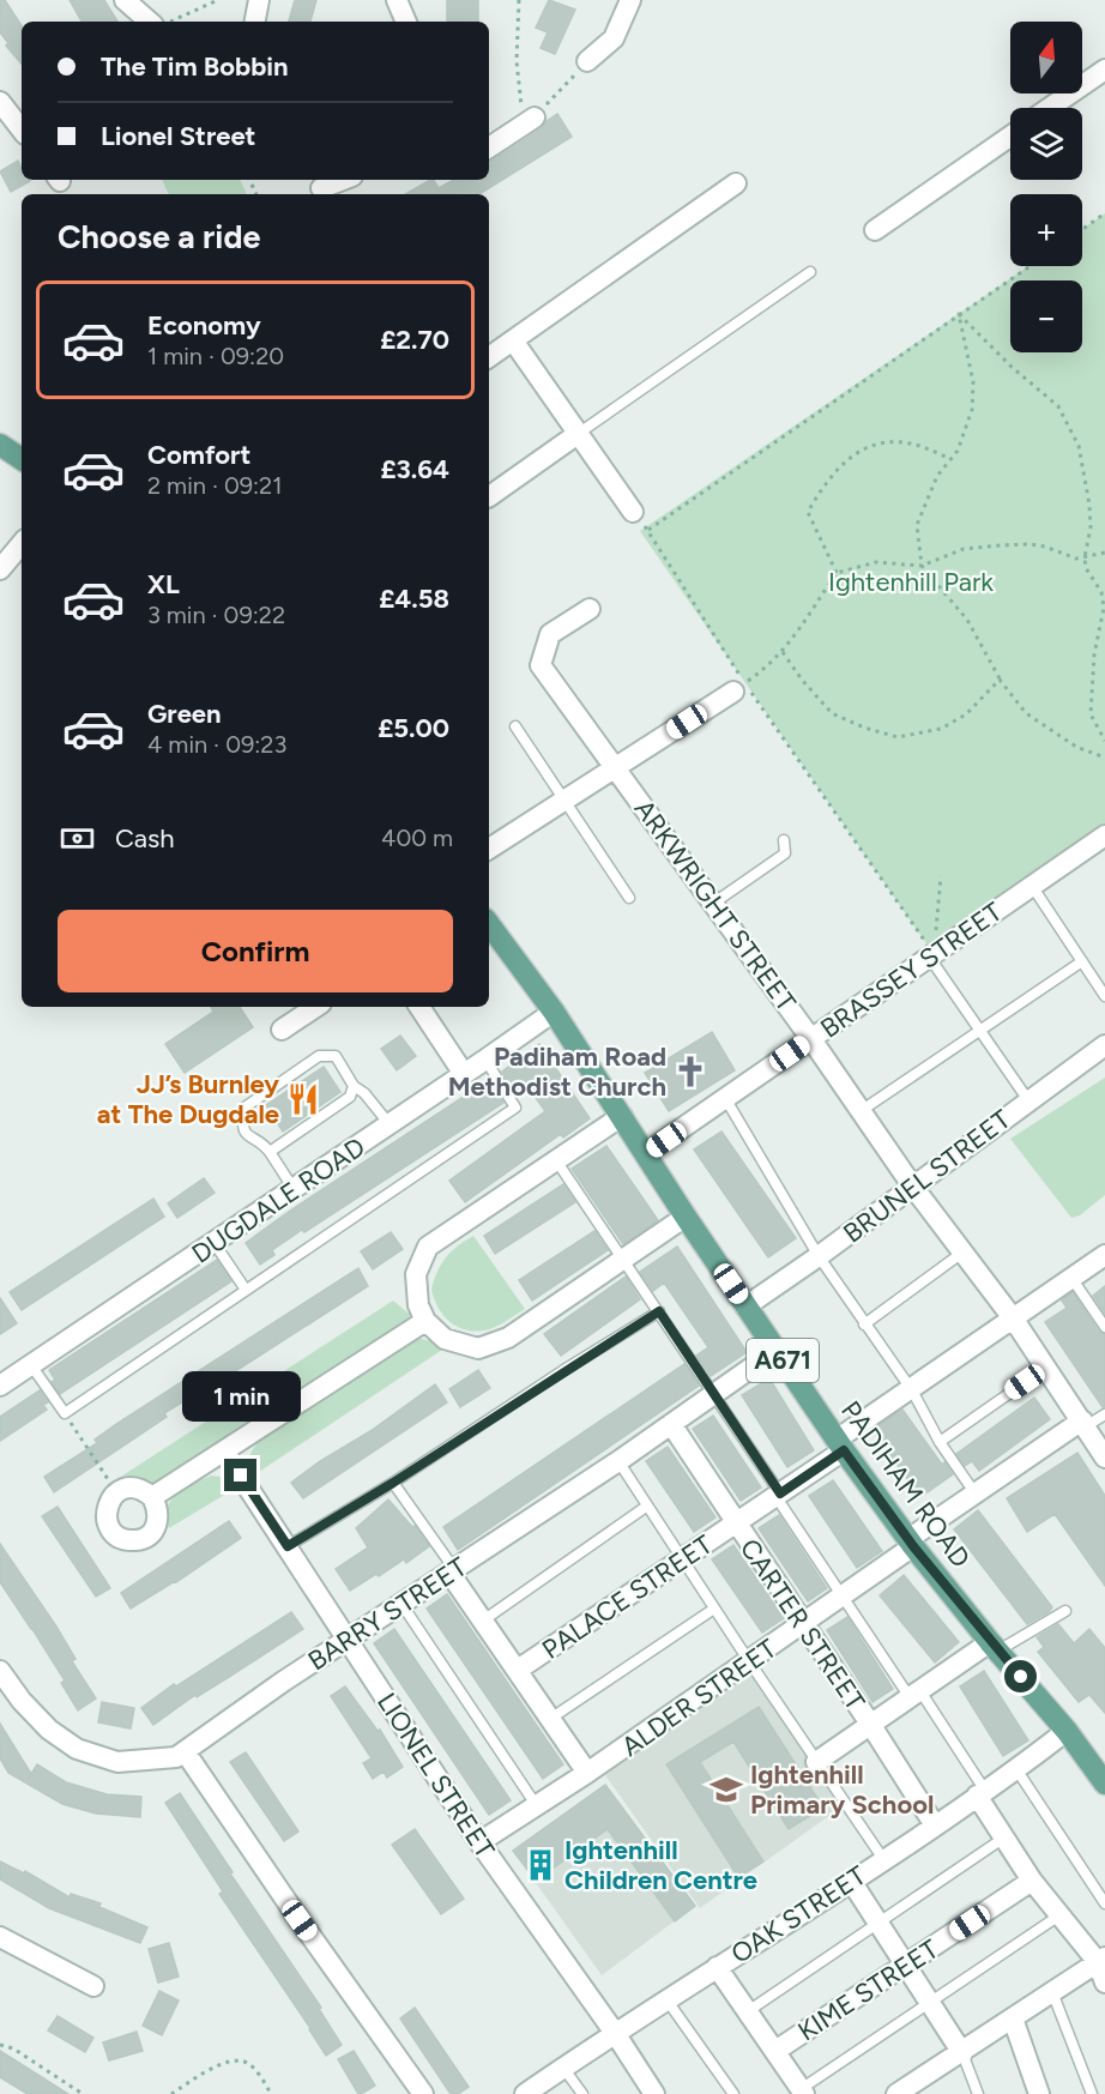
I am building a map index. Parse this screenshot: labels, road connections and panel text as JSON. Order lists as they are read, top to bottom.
{
  "streets": {
    "main road": ["A671", "PADIHAM ROAD"],
    "street": [
      "ARKWRIGHT STREET",
      "BRASSEY STREET",
      "BRUNEL STREET",
      "DUGDALE ROAD",
      "PALACE STREET",
      "BARRY STREET",
      "CARTER STREET",
      "ALDER STREET",
      "LIONEL STREET",
      "OAK STREET",
      "KIME STREET"
    ]
  },
  "crossings": [
    ["ARKWRIGHT STREET", "BRASSEY STREET"],
    ["ARKWRIGHT STREET", "BRUNEL STREET"],
    ["ARKWRIGHT STREET", "PALACE STREET"],
    ["ARKWRIGHT STREET", "ALDER STREET"],
    ["BRASSEY STREET", "PADIHAM ROAD"],
    ["BRUNEL STREET", "PADIHAM ROAD"],
    ["DUGDALE ROAD", "PADIHAM ROAD"],
    ["PADIHAM ROAD", "PALACE STREET"],
    ["PADIHAM ROAD", "BARRY STREET"],
    ["PADIHAM ROAD", "ALDER STREET"],
    ["PADIHAM ROAD", "OAK STREET"],
    ["PALACE STREET", "CARTER STREET"],
    ["BARRY STREET", "CARTER STREET"],
    ["BARRY STREET", "LIONEL STREET"],
    ["CARTER STREET", "ALDER STREET"],
    ["CARTER STREET", "OAK STREET"],
    ["ALDER STREET", "LIONEL STREET"],
    ["LIONEL STREET", "OAK STREET"]
  ],
  "parks": ["Ightenhill Park"],
  "places": {
    "church": ["Padiham Road Methodist Church"],
    "restaurant": ["JJ’s Burnley at The Dugdale"],
    "school or university": ["Ightenhill Primary School"],
    "building": ["Ightenhill Children Centre"]
  },
  "north": "top",
  "page": {
    "map_buttons": ["+", "−"],
    "banner": ["The Tim Bobbin", "Lionel Street"],
    "heading": "Choose a ride",
    "list": [
      {
        "name": "Economy",
        "note": "1 min · 09:20",
        "value": "£2.70"
      },
      {
        "name": "Comfort",
        "note": "2 min · 09:21",
        "value": "£3.64"
      },
      {
        "name": "XL",
        "note": "3 min · 09:22",
        "value": "£4.58"
      },
      {
        "name": "Green",
        "note": "4 min · 09:23",
        "value": "£5.00"
      }
    ],
    "pay": ["Cash", "400 m"],
    "buttons": "Confirm",
    "bubble": "1 min"
  }
}
